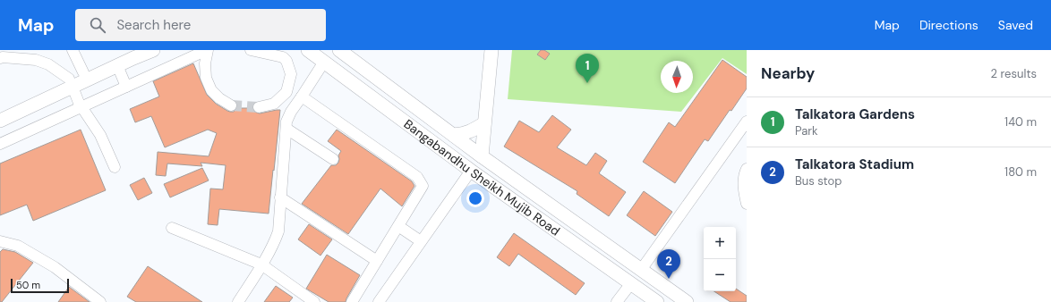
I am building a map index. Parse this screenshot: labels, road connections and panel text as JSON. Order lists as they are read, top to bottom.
{
  "streets": {
    "main road": ["Bangabandhu Sheikh Mujib Road"]
  },
  "scale_bar": "50 m",
  "north": "bottom",
  "page": {
    "header": "Map",
    "search": "Search here",
    "nav": ["Map", "Directions", "Saved"],
    "heading": ["Nearby", "2 results"],
    "pins": ["1", "2"],
    "list": [
      {
        "mark": "1",
        "name": "Talkatora Gardens",
        "note": "Park",
        "value": "140 m"
      },
      {
        "mark": "2",
        "name": "Talkatora Stadium",
        "note": "Bus stop",
        "value": "180 m"
      }
    ],
    "map_buttons": ["+", "−"],
    "scale": "50 m"
  }
}
